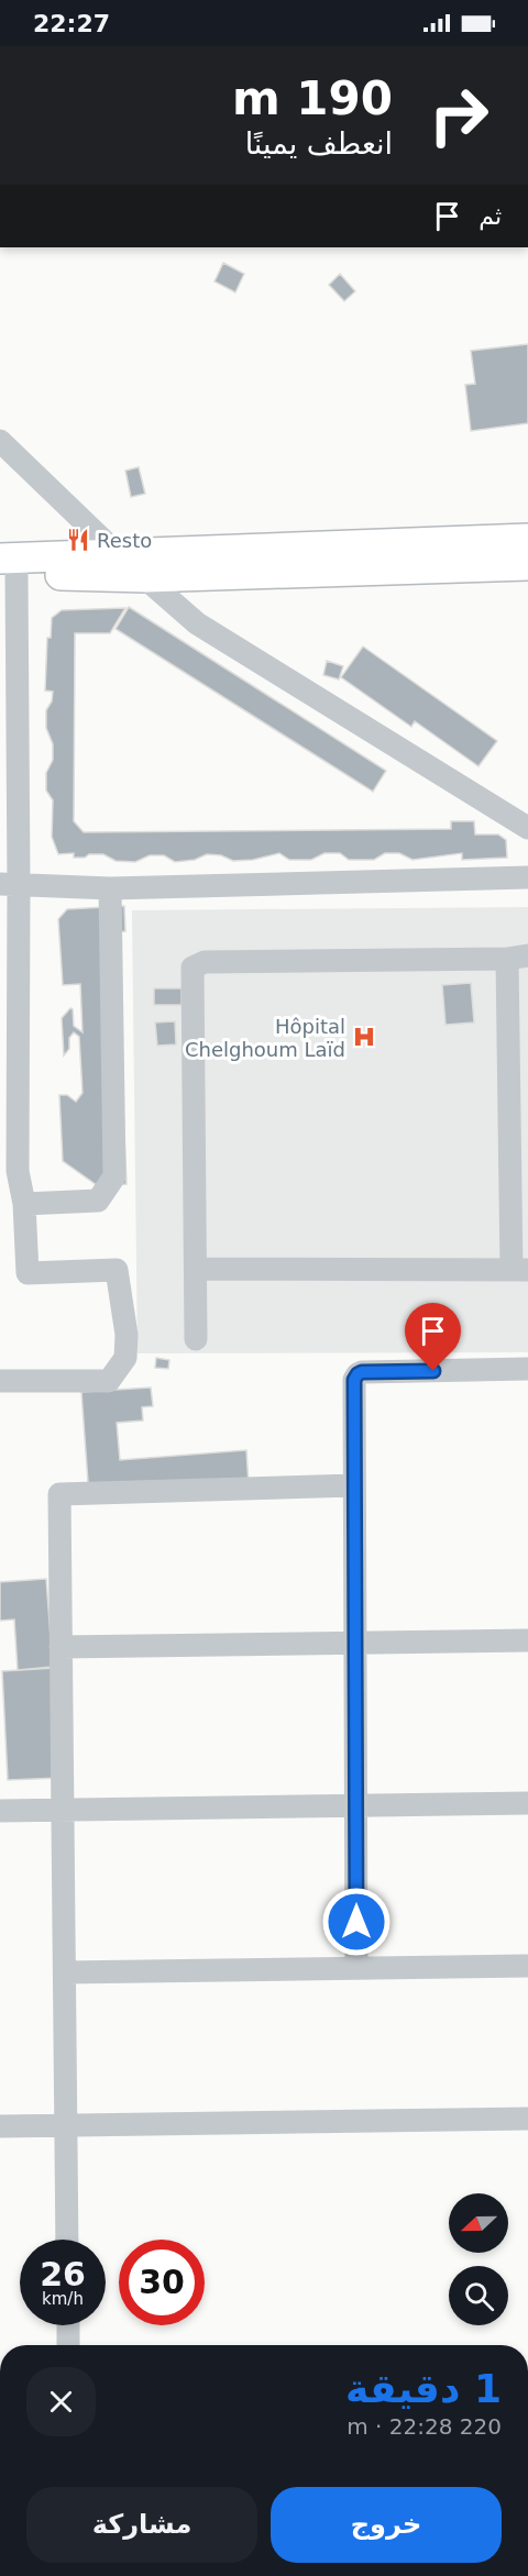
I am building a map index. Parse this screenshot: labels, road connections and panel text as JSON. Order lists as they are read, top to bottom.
{
  "places": {
    "restaurant": ["Resto"],
    "hospital": ["Hôpital Chelghoum Laïd"]
  },
  "north": "left",
  "page": {
    "status": "22:27",
    "turn": ["190 m", "انعطف يمينًا"],
    "then": "ثم",
    "speed": "26 km/h",
    "limit": "30",
    "heading": ["1 دقيقة", "220 m · 22:28"],
    "buttons": ["خروج", "مشاركة"]
  }
}
